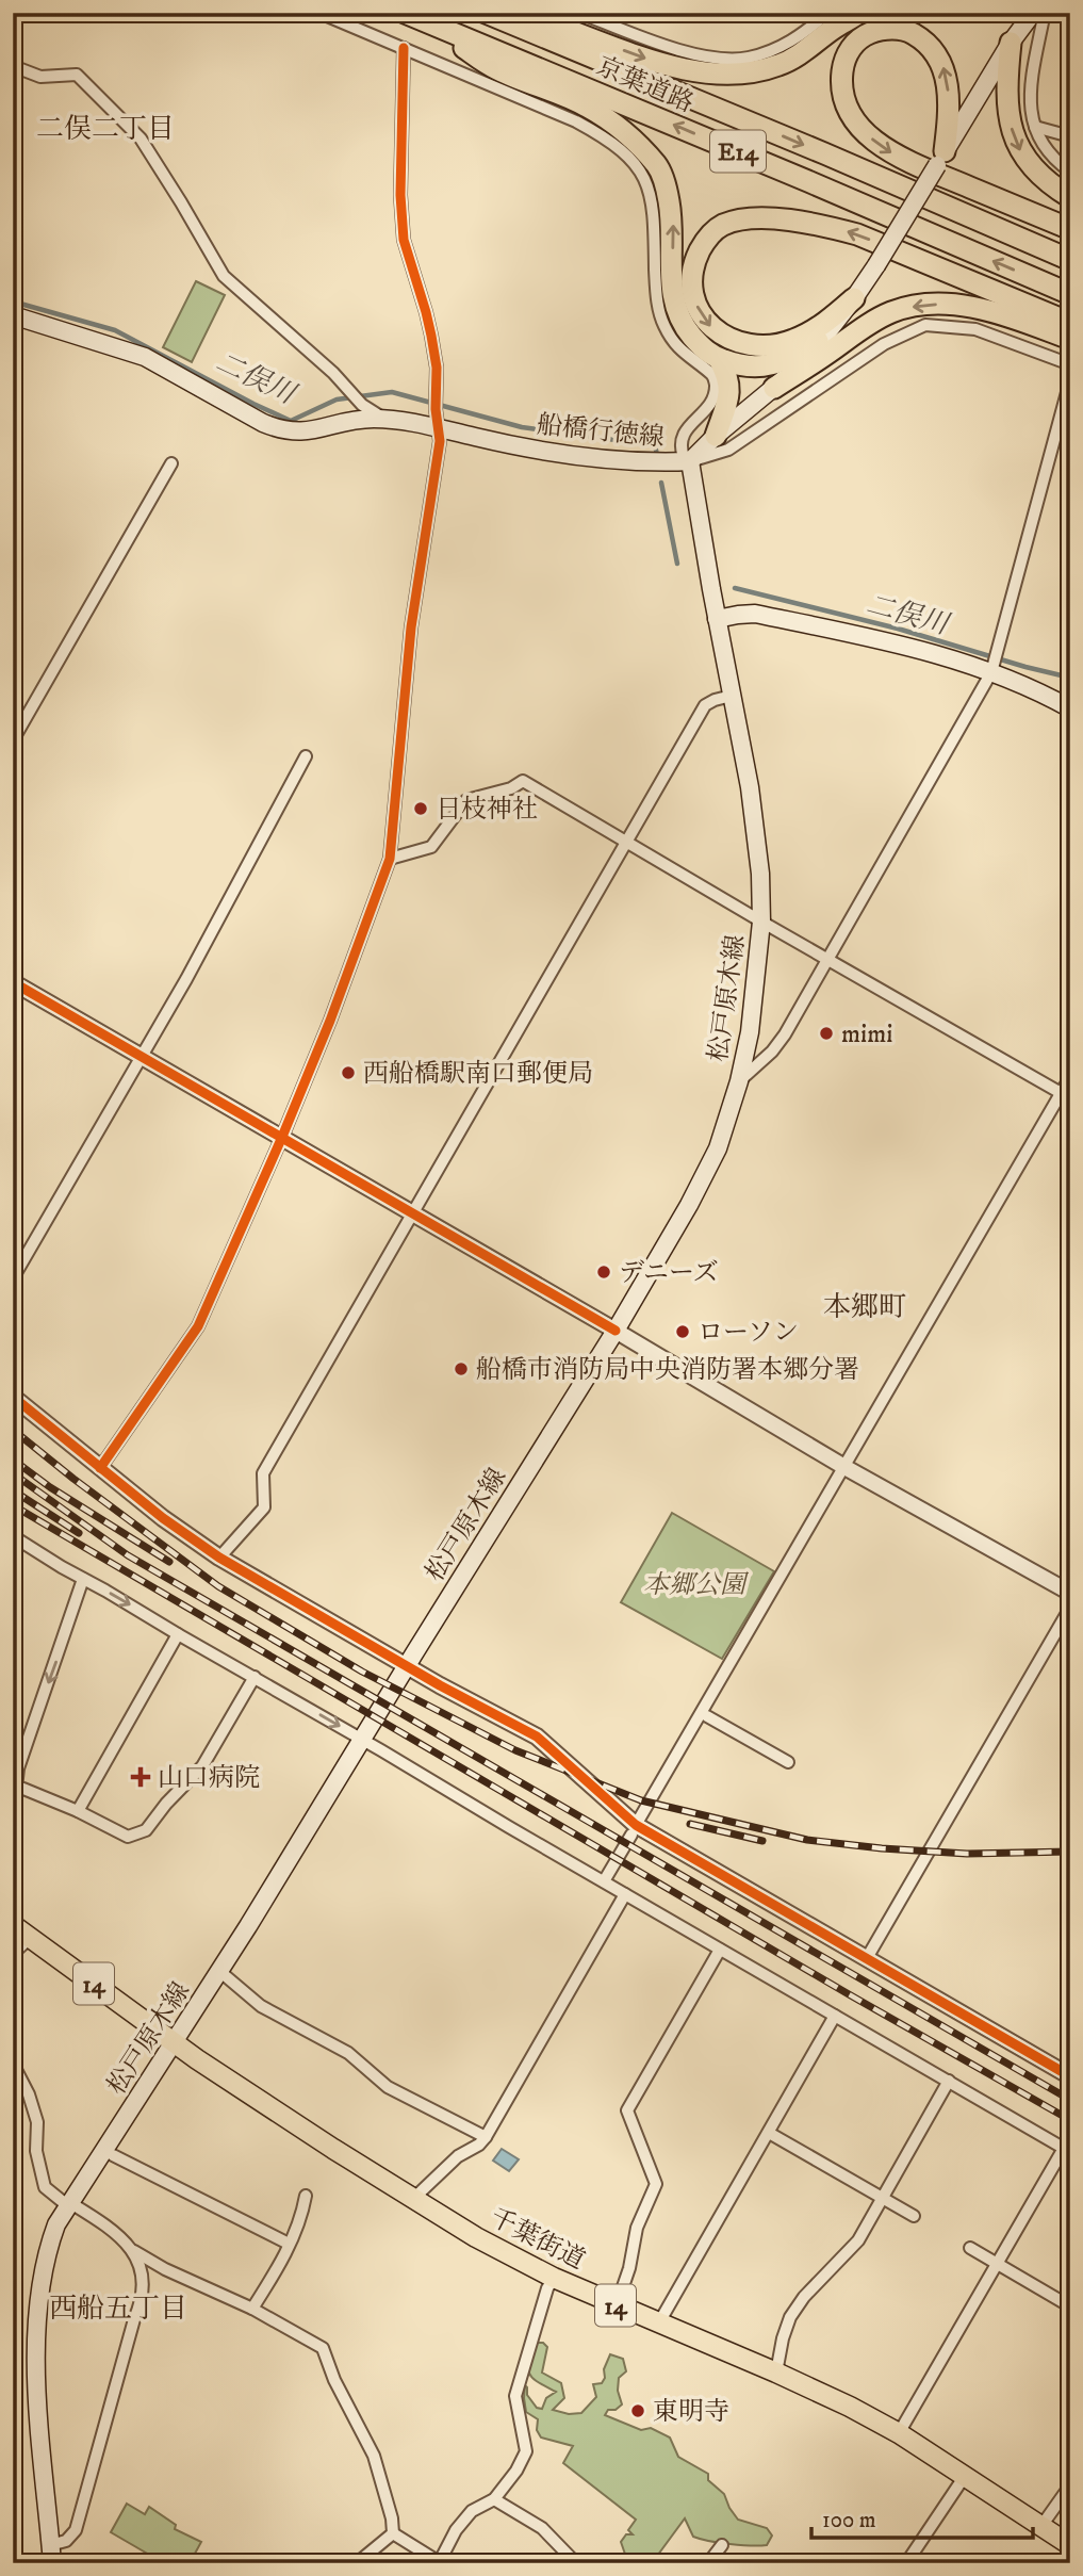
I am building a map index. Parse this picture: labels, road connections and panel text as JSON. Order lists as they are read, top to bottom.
{
  "streets": {
    "highway": [
      "京葉道路",
      "E14",
      "14",
      "千葉街道"
    ],
    "main road": ["船橋行徳線", "松戸原木線"]
  },
  "crossings": [
    ["船橋行徳線", "松戸原木線"],
    ["松戸原木線", "千葉街道"]
  ],
  "districts": ["二俣二丁目", "本郷町", "西船五丁目"],
  "water": ["二俣川"],
  "parks": ["本郷公園"],
  "places": {
    "other": [
      "日枝神社",
      "mimi",
      "西船橋駅南口郵便局",
      "デニーズ",
      "ローソン",
      "船橋市消防局中央消防署本郷分署",
      "東明寺"
    ],
    "health": ["山口病院"]
  },
  "scale_bar": "100 m"
}
